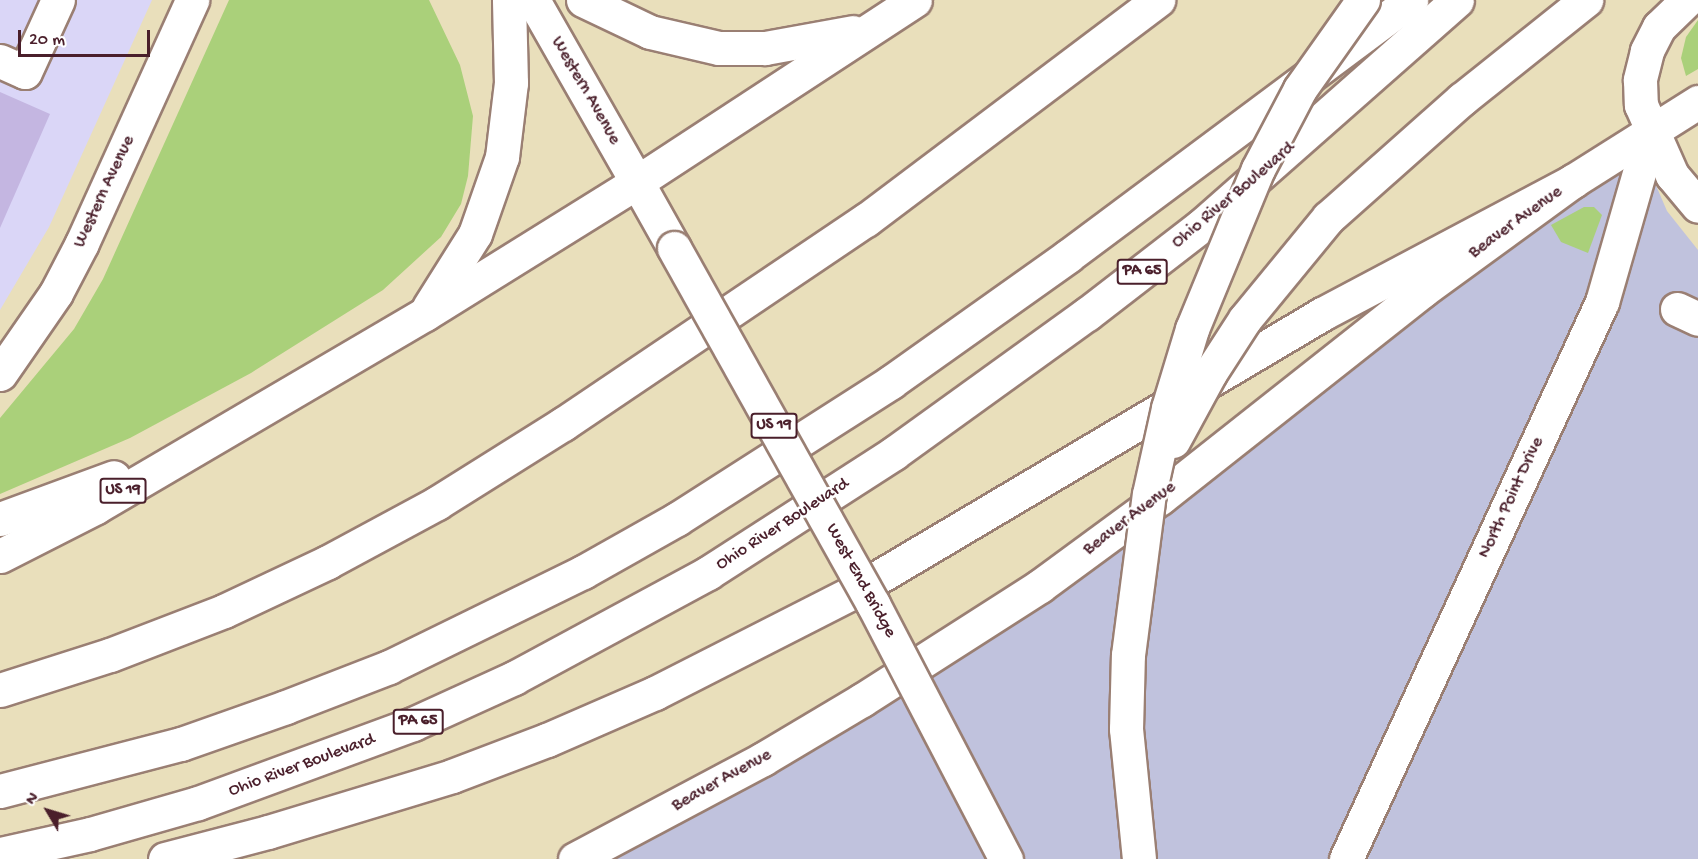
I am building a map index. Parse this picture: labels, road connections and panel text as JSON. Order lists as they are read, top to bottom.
{
  "streets": {
    "main road": [
      "Western Avenue",
      "Ohio River Boulevard",
      "Beaver Avenue",
      "PA 65",
      "US 19",
      "North Point Drive",
      "West End Bridge"
    ]
  },
  "crossings": [
    ["Western Avenue", "US 19"],
    ["Western Avenue", "West End Bridge"],
    ["Beaver Avenue", "North Point Drive"],
    ["US 19", "West End Bridge"]
  ],
  "scale_bar": "20 m",
  "north": "top left"
}
